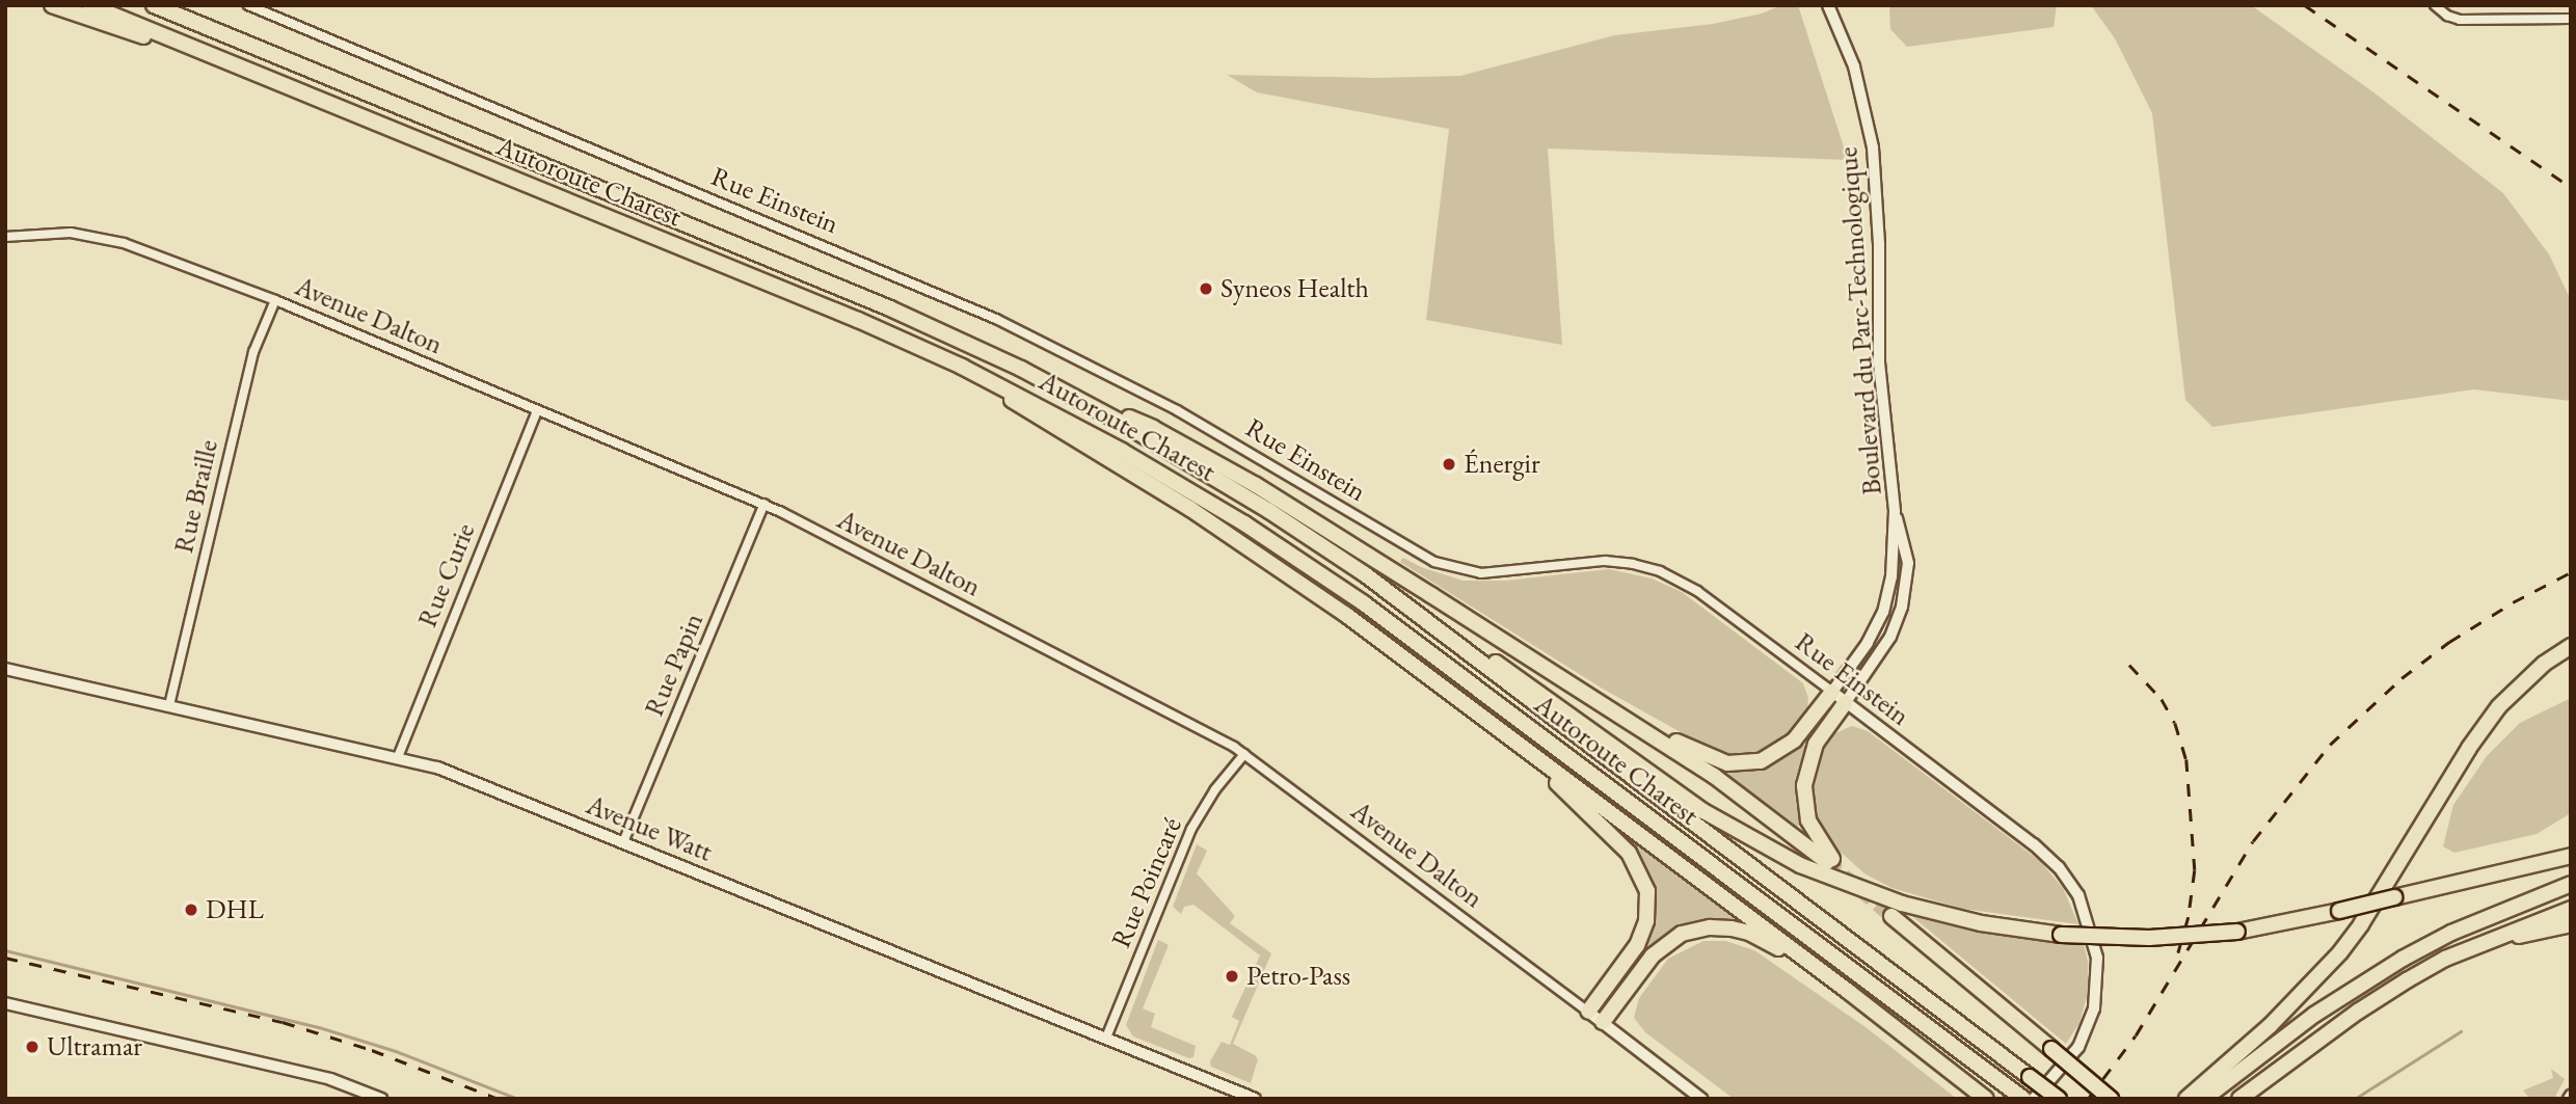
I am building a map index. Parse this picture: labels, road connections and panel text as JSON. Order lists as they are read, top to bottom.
{
  "streets": {
    "highway": ["Autoroute Charest"],
    "street": [
      "Rue Einstein",
      "Avenue Dalton",
      "Boulevard du Parc-Technologique",
      "Rue Braille",
      "Rue Curie",
      "Rue Papin",
      "Avenue Watt",
      "Rue Poincaré"
    ]
  },
  "crossings": [
    ["Rue Einstein", "Boulevard du Parc-Technologique"],
    ["Avenue Dalton", "Rue Braille"],
    ["Avenue Dalton", "Rue Curie"],
    ["Avenue Dalton", "Rue Papin"],
    ["Avenue Dalton", "Rue Poincaré"],
    ["Rue Braille", "Avenue Watt"],
    ["Rue Curie", "Avenue Watt"],
    ["Rue Papin", "Avenue Watt"],
    ["Avenue Watt", "Rue Poincaré"]
  ],
  "places": [
    "Syneos Health",
    "Énergir",
    "DHL",
    "Petro-Pass",
    "Ultramar"
  ]
}
